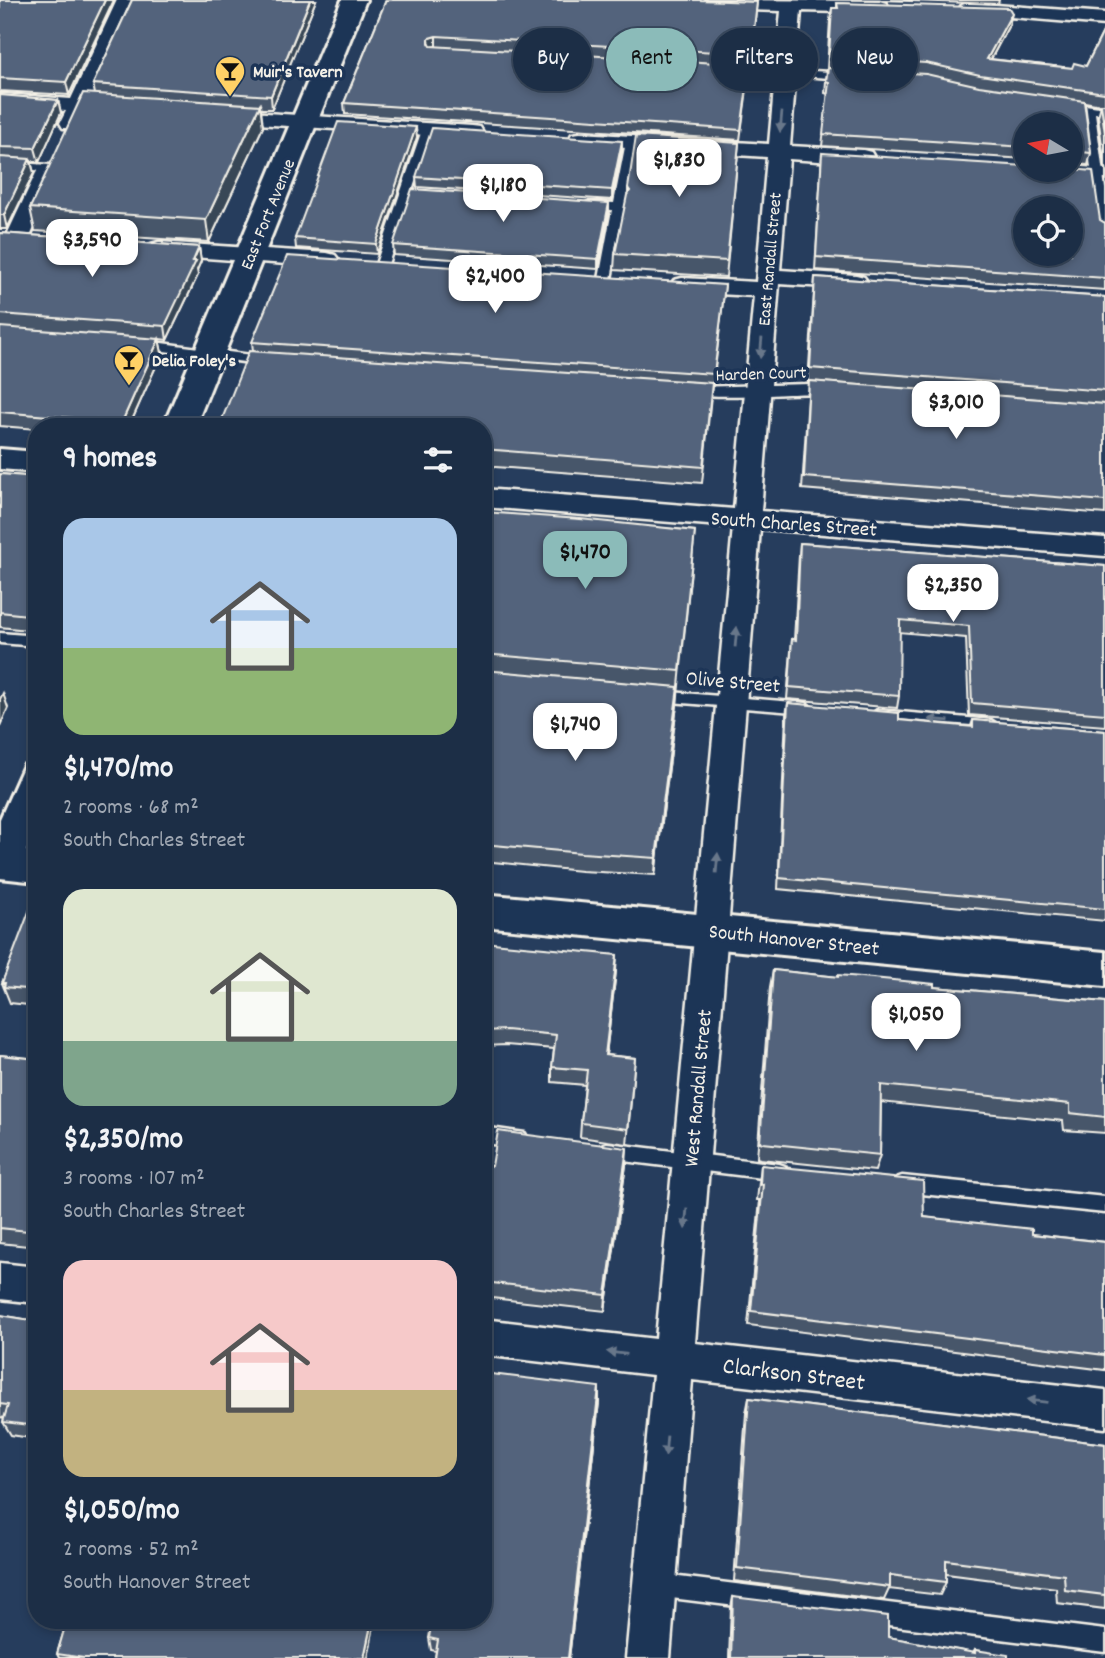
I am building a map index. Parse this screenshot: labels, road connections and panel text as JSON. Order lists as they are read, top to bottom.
{
  "streets": {
    "street": [
      "East Fort Avenue",
      "East Randall Street",
      "South Charles Street",
      "South Hanover Street",
      "West Randall Street",
      "Clarkson Street"
    ],
    "lane": ["Harden Court", "Olive Street"]
  },
  "crossings": [
    ["East Randall Street", "Harden Court"],
    ["East Randall Street", "South Charles Street"],
    ["East Randall Street", "West Randall Street"],
    ["South Charles Street", "West Randall Street"],
    ["Olive Street", "West Randall Street"],
    ["South Hanover Street", "West Randall Street"],
    ["West Randall Street", "Clarkson Street"]
  ],
  "one_way": ["East Randall Street", "Clarkson Street"],
  "places": {
    "bar": ["Muir's Tavern", "Delia Foley's"]
  },
  "north": "left",
  "page": {
    "chip": [
      "Buy",
      "Rent",
      "Filters",
      "New"
    ],
    "price": [
      "$1,830",
      "$1,180",
      "$3,590",
      "$2,400",
      "$3,010",
      "$1,470",
      "$2,350",
      "$1,740",
      "$1,050"
    ],
    "heading": "9 homes",
    "list": [
      {
        "name": "$1,470/mo",
        "note": "2 rooms · 68 m² · South Charles Street"
      },
      {
        "name": "$2,350/mo",
        "note": "3 rooms · 107 m² · South Charles Street"
      },
      {
        "name": "$1,050/mo",
        "note": "2 rooms · 52 m² · South Hanover Street"
      }
    ]
  }
}
